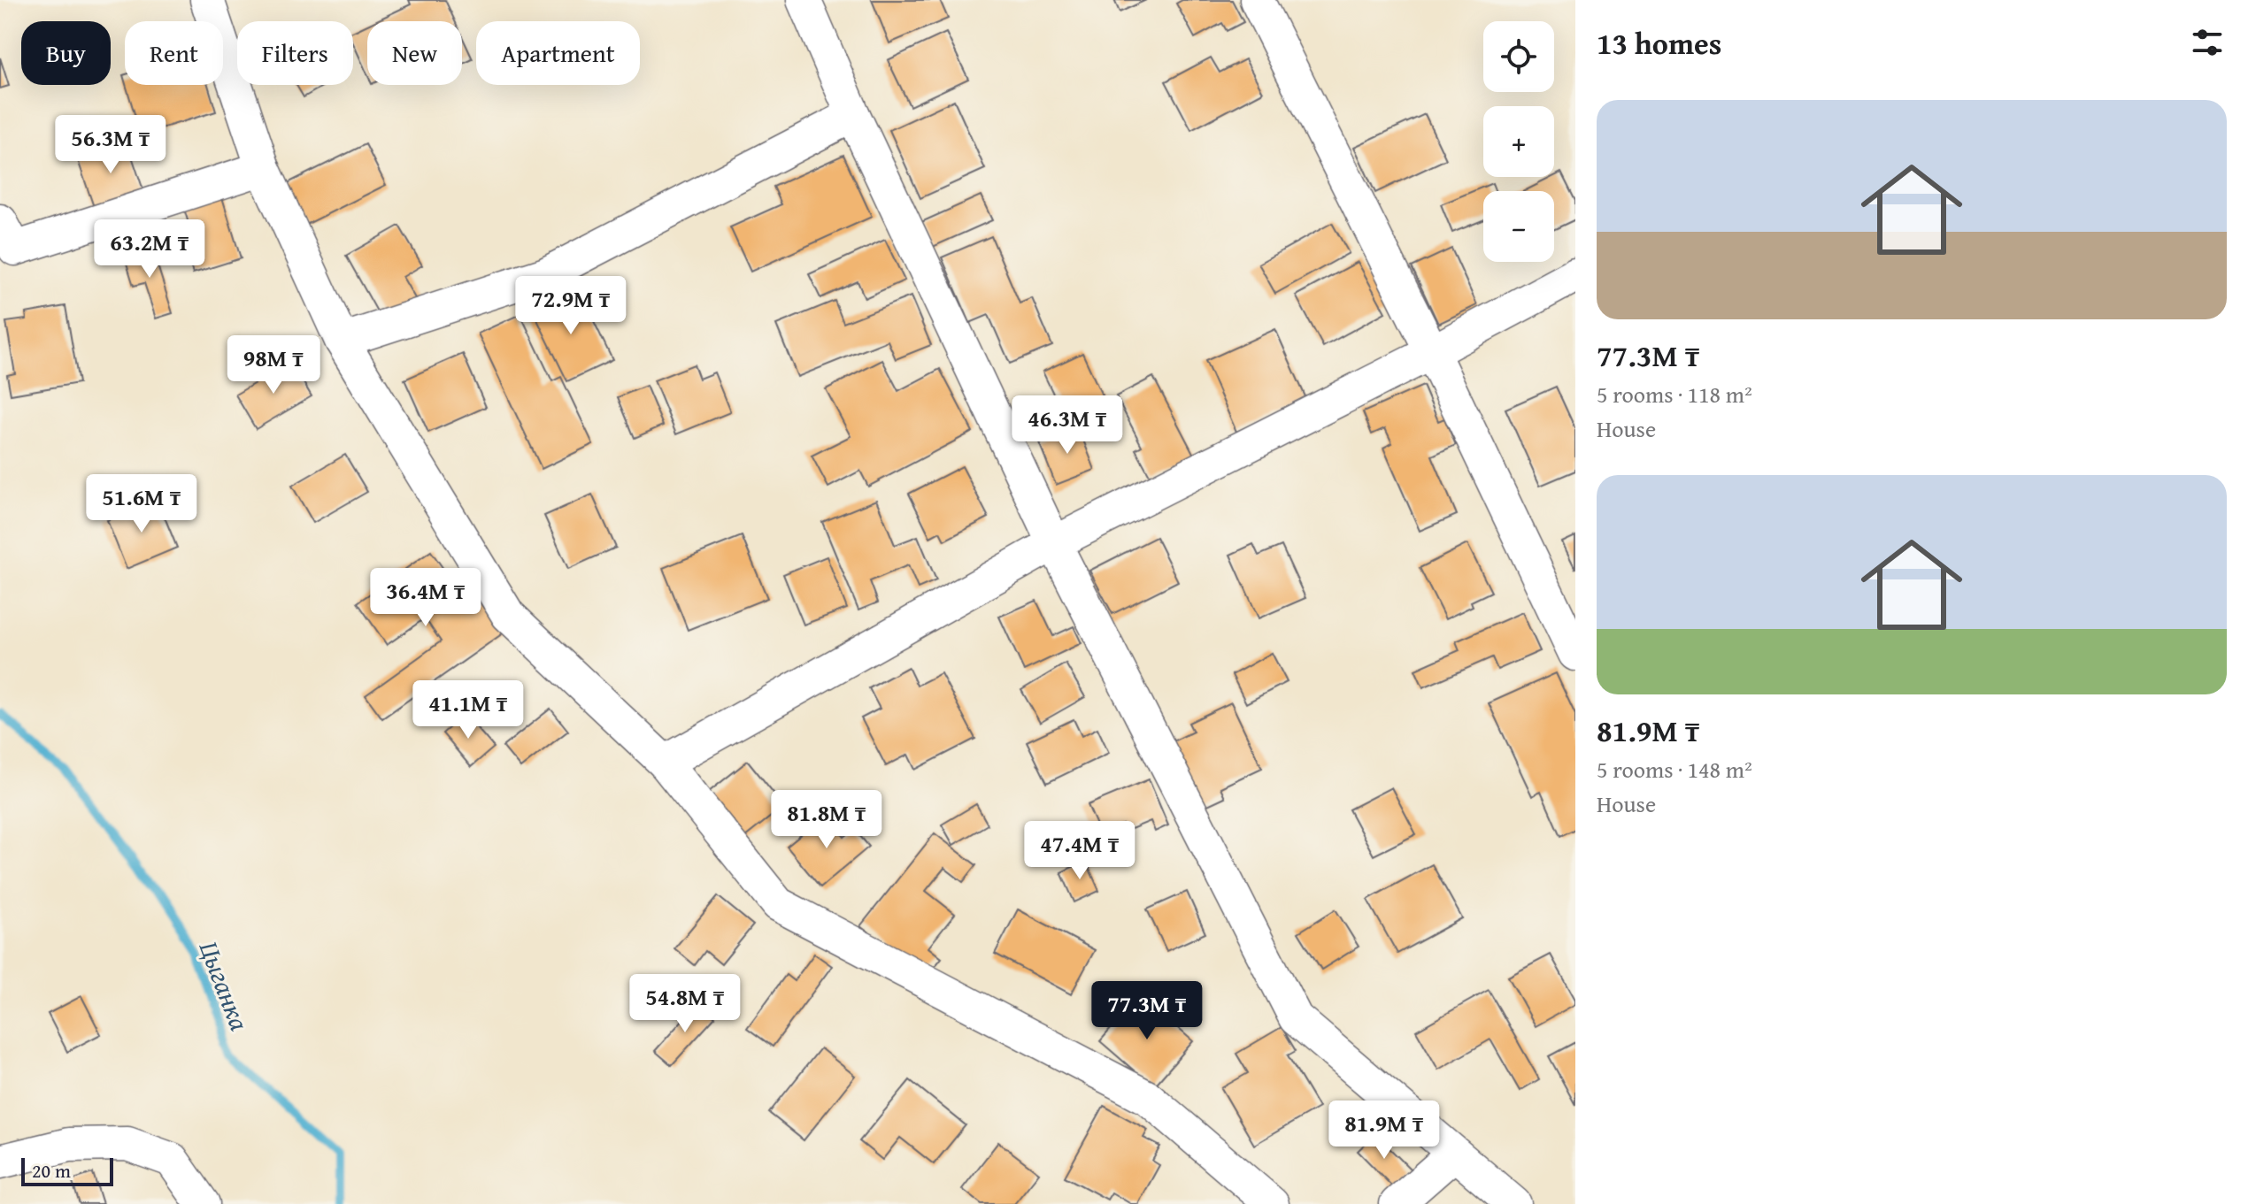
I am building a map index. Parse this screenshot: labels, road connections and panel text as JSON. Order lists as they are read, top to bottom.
{
  "water": ["Цыганка"],
  "scale_bar": "20 m",
  "page": {
    "heading": "13 homes",
    "map_buttons": ["+", "−"],
    "chip": [
      "Buy",
      "Rent",
      "Filters",
      "New",
      "Apartment"
    ],
    "list": [
      {
        "name": "77.3M ₸",
        "note": "5 rooms · 118 m² · House"
      },
      {
        "name": "81.9M ₸",
        "note": "5 rooms · 148 m² · House"
      }
    ],
    "price": [
      "56.3M ₸",
      "63.2M ₸",
      "72.9M ₸",
      "98M ₸",
      "46.3M ₸",
      "51.6M ₸",
      "36.4M ₸",
      "41.1M ₸",
      "81.8M ₸",
      "47.4M ₸",
      "54.8M ₸",
      "77.3M ₸",
      "81.9M ₸"
    ],
    "scale": "20 m"
  }
}
